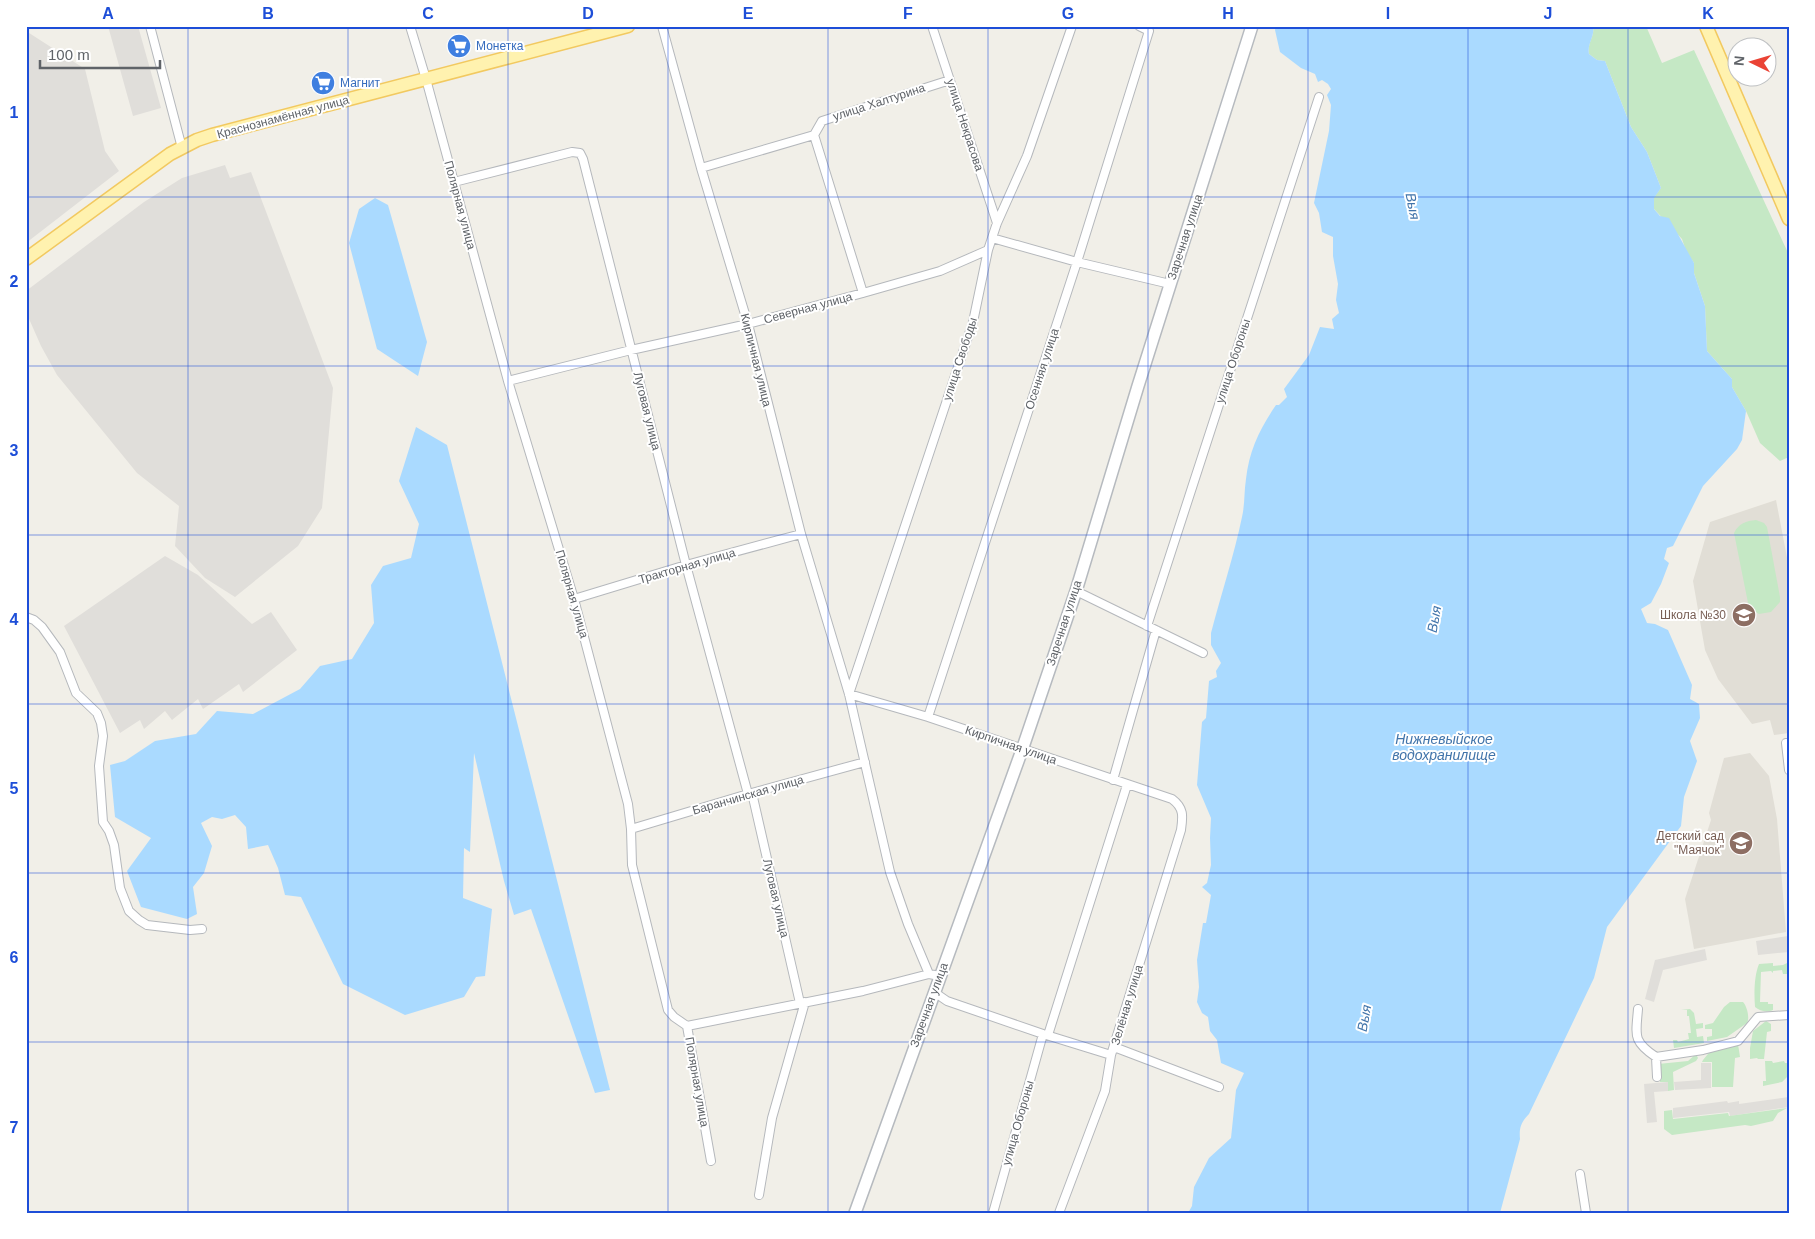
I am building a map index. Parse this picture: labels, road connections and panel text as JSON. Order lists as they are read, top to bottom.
{
  "streets": {
    "main road": ["Краснознамённая улица"],
    "street": [
      "улица Халтурина",
      "улица Некрасова",
      "Полярная улица",
      "Заречная улица",
      "Северная улица",
      "улица Свободы",
      "Кирпичная улица",
      "улица Обороны",
      "Осенняя улица",
      "Луговая улица",
      "Тракторная улица",
      "Баранчинская улица",
      "Зелёная улица"
    ]
  },
  "crossings": [
    ["улица Халтурина", "улица Некрасова"],
    ["улица Халтурина", "Кирпичная улица"],
    ["Краснознамённая улица", "Полярная улица"],
    ["улица Некрасова", "улица Свободы"],
    ["Полярная улица", "Северная улица"],
    ["Полярная улица", "Луговая улица"],
    ["Полярная улица", "Тракторная улица"],
    ["Полярная улица", "Баранчинская улица"],
    ["Заречная улица", "Кирпичная улица"],
    ["Северная улица", "улица Свободы"],
    ["Северная улица", "Кирпичная улица"],
    ["Северная улица", "Луговая улица"],
    ["улица Свободы", "Кирпичная улица"],
    ["Кирпичная улица", "улица Обороны"],
    ["Кирпичная улица", "Осенняя улица"],
    ["Кирпичная улица", "Тракторная улица"],
    ["Кирпичная улица", "Баранчинская улица"],
    ["Кирпичная улица", "Зелёная улица"],
    ["Луговая улица", "Тракторная улица"],
    ["Луговая улица", "Баранчинская улица"]
  ],
  "water": ["Выя", "Нижневыйское водохранилище"],
  "places": {
    "supermarket": ["Монетка", "Магнит"],
    "school or university": ["Школа №30", "Детский сад \"Маячок\""]
  },
  "scale_bar": "100 m",
  "north": "left",
  "grid": {
    "columns": [
      "A",
      "B",
      "C",
      "D",
      "E",
      "F",
      "G",
      "H",
      "I",
      "J",
      "K"
    ],
    "rows": [
      "1",
      "2",
      "3",
      "4",
      "5",
      "6",
      "7"
    ]
  }
}
